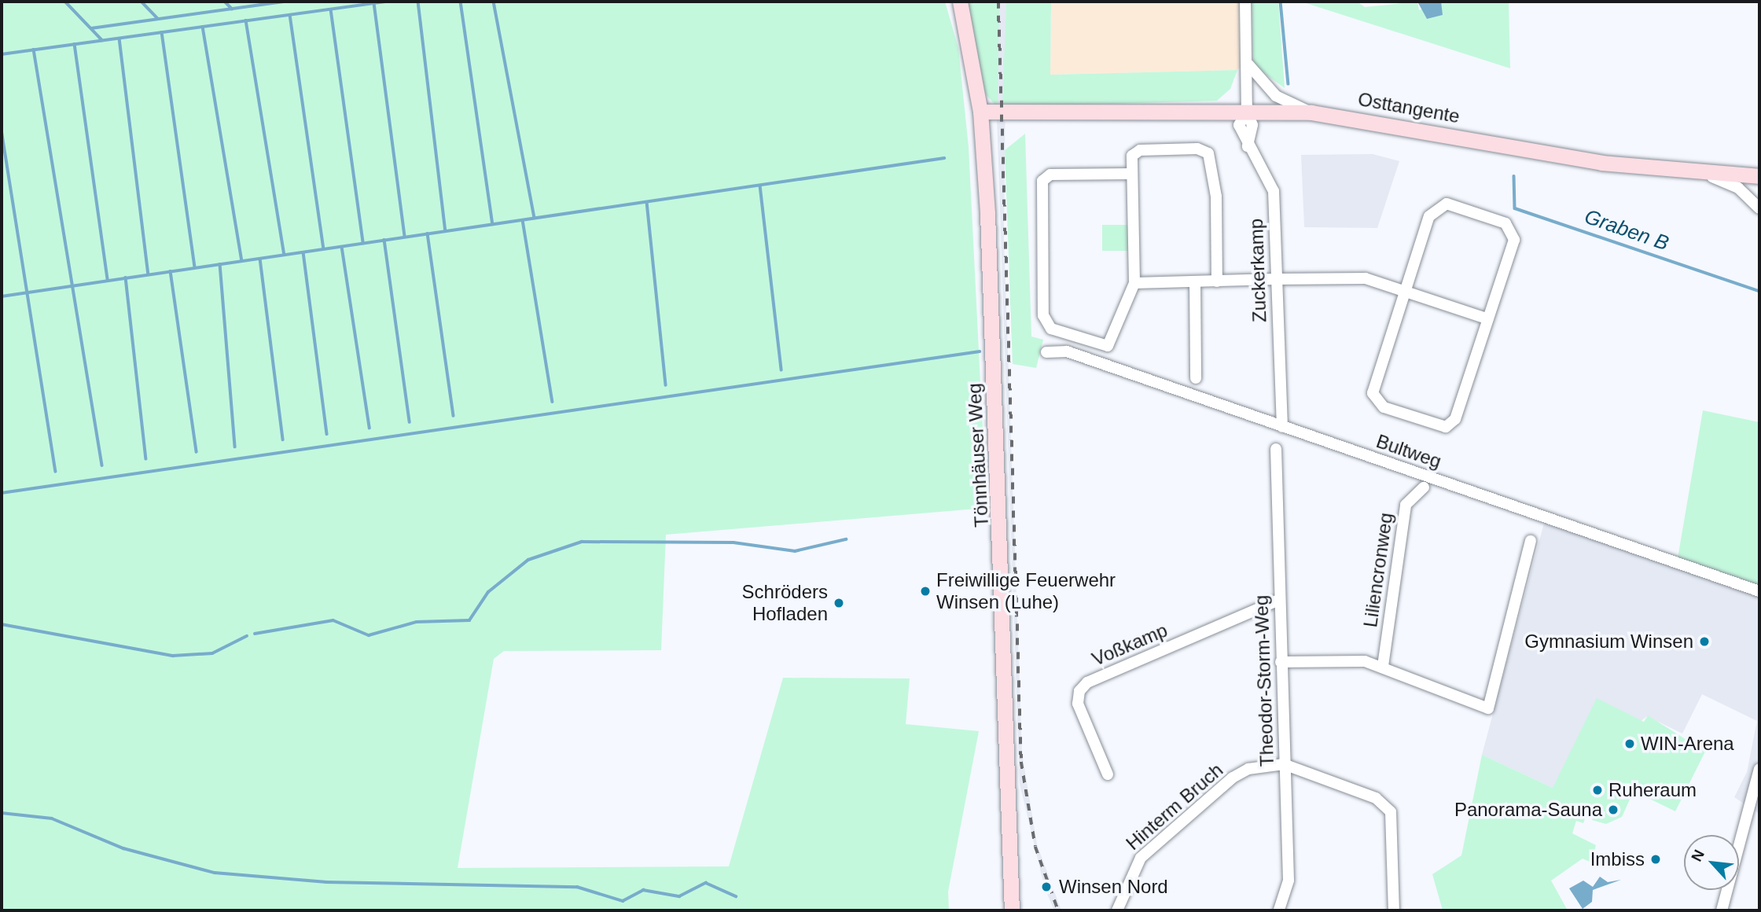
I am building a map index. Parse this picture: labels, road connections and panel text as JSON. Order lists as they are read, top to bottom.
{
  "streets": {
    "main road": ["Osttangente", "Tönnhäuser Weg"],
    "street": [
      "Zuckerkamp",
      "Bultweg",
      "Liliencronweg",
      "Voßkamp",
      "Theodor-Storm-Weg",
      "Hinterm Bruch"
    ]
  },
  "crossings": [
    ["Osttangente", "Zuckerkamp"],
    ["Osttangente", "Tönnhäuser Weg"],
    ["Zuckerkamp", "Bultweg"],
    ["Voßkamp", "Theodor-Storm-Weg"],
    ["Theodor-Storm-Weg", "Hinterm Bruch"]
  ],
  "water": ["Graben B"],
  "places": [
    "Freiwillige Feuerwehr Winsen (Luhe)",
    "Schröders Hofladen",
    "Gymnasium Winsen",
    "WIN-Arena",
    "Ruheraum",
    "Panorama-Sauna",
    "Imbiss",
    "Winsen Nord"
  ],
  "north": "top left"
}
